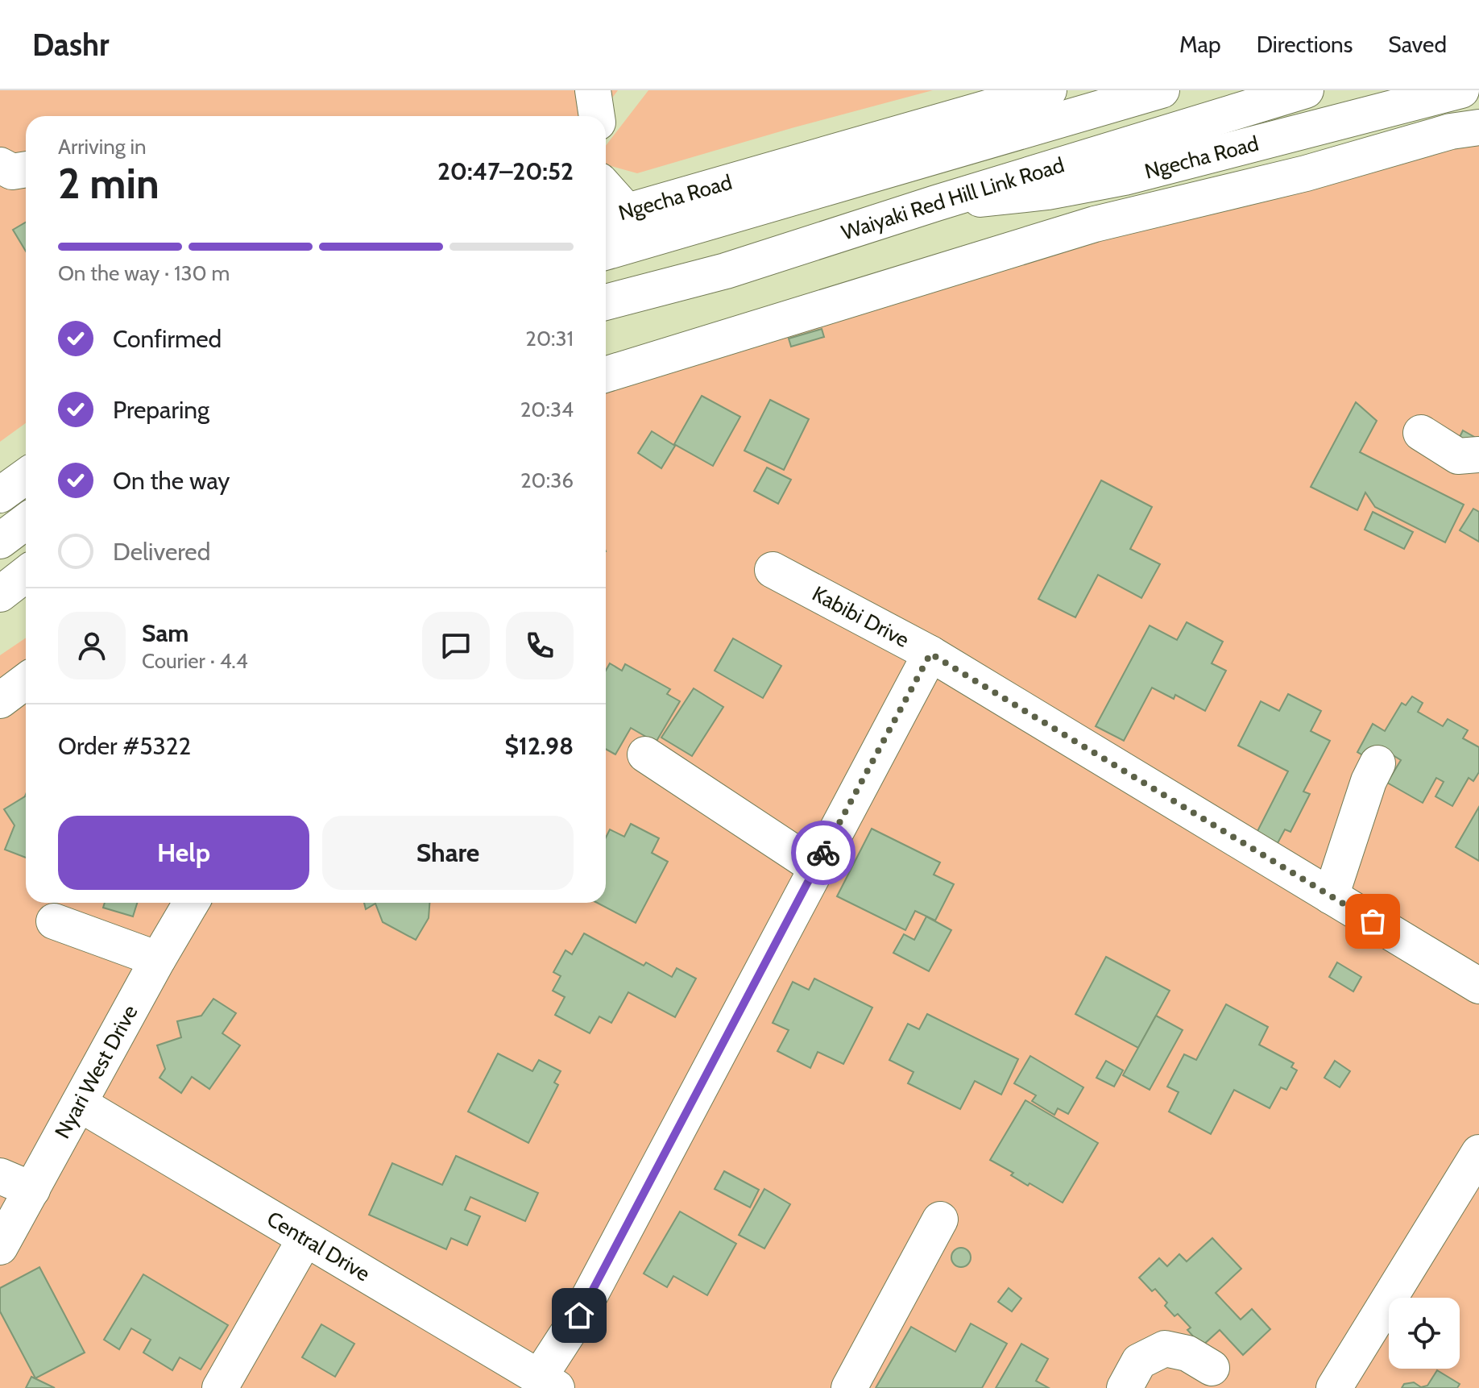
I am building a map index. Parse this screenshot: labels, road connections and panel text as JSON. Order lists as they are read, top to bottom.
{
  "streets": {
    "street": [
      "Ngecha Road",
      "Waiyaki Red Hill Link Road",
      "Kabibi Drive",
      "Nyari West Drive",
      "Central Drive"
    ]
  },
  "crossings": [
    ["Ngecha Road", "Waiyaki Red Hill Link Road"],
    ["Nyari West Drive", "Central Drive"]
  ],
  "page": {
    "header": "Dashr",
    "nav": ["Map", "Directions", "Saved"],
    "heading": ["2 min", "Arriving in", "20:47–20:52"],
    "panel": [
      "Sam",
      "Courier · 4.4",
      "Order #5322",
      "$12.98"
    ],
    "bar": "On the way · 130 m",
    "list": [
      ["Confirmed", "20:31"],
      ["Preparing", "20:34"],
      ["On the way", "20:36"],
      "Delivered"
    ],
    "buttons": ["Help", "Share"]
  }
}
